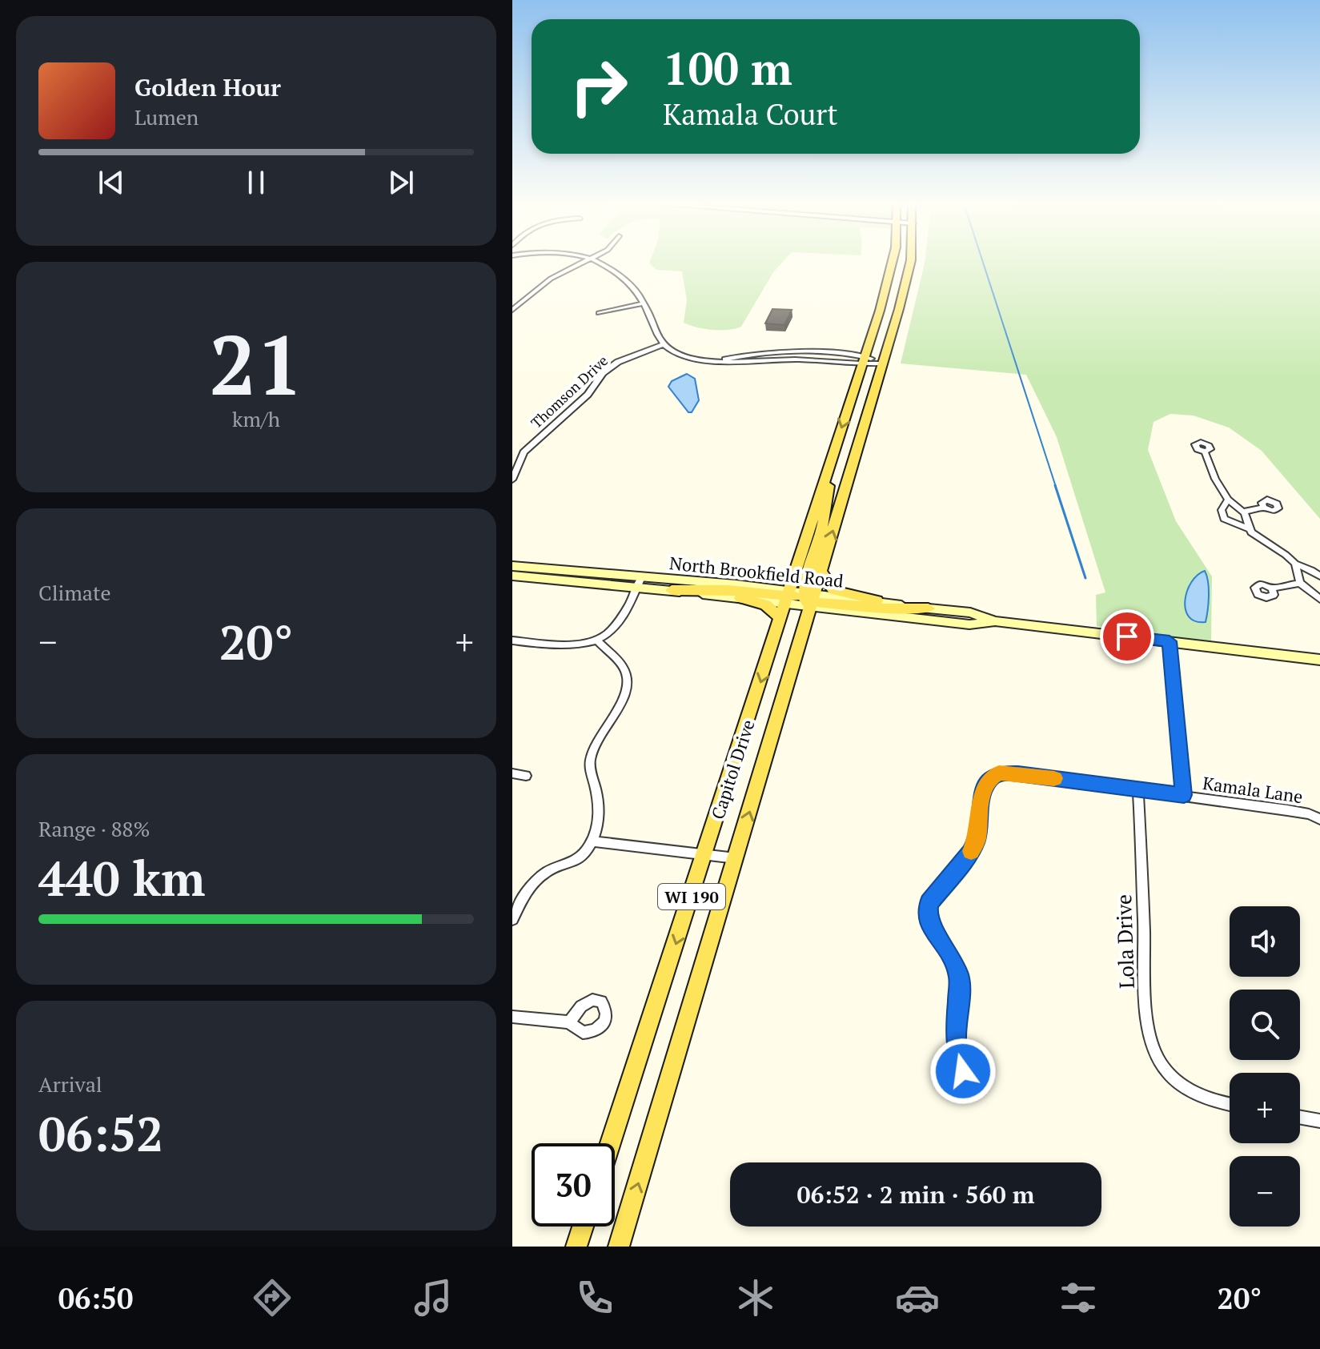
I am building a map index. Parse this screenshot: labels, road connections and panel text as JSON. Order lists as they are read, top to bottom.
{
  "streets": {
    "main road": ["Capitol Drive", "WI 190"],
    "street": [
      "Thomson Drive",
      "North Brookfield Road",
      "Kamala Lane",
      "Lola Drive"
    ]
  },
  "crossings": [
    ["North Brookfield Road", "Capitol Drive"],
    ["Kamala Lane", "Lola Drive"]
  ],
  "page": {
    "turn": ["100 m", "Kamala Court"],
    "song": ["Golden Hour", "Lumen"],
    "tile": [
      ["21", "km/h"],
      "Climate",
      ["Range · 88%", "440 km"],
      ["Arrival", "06:52"]
    ],
    "heat": ["−", "20°", "+"],
    "map_buttons": ["+", "−"],
    "limit": "30",
    "trip": "06:52 · 2 min · 560 m",
    "tabs": ["06:50", "20°"]
  }
}
